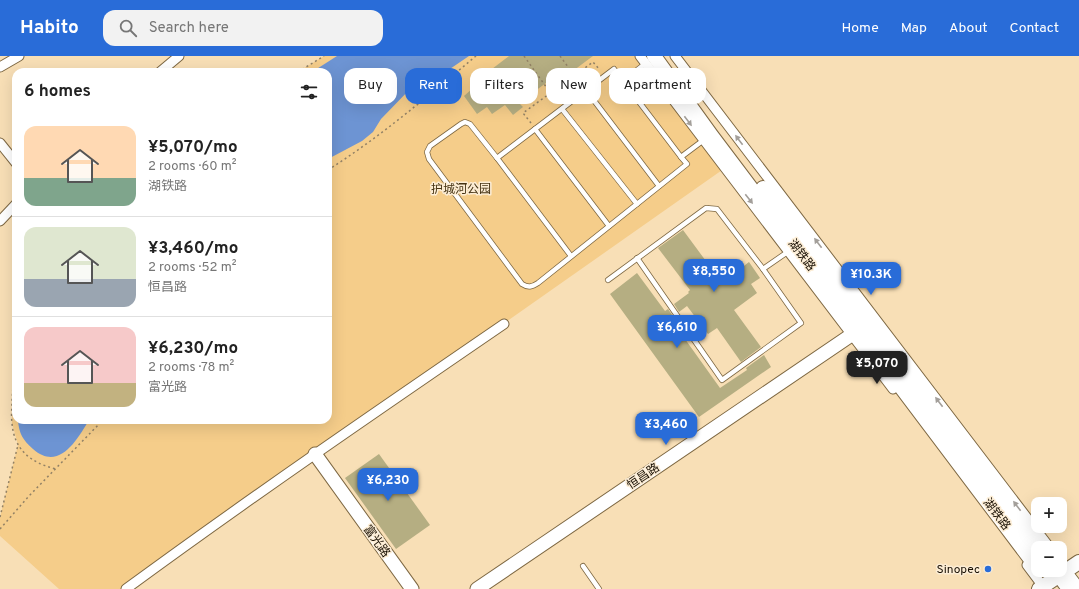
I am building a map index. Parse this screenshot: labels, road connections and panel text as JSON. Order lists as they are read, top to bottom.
{
  "streets": {
    "main road": ["湖铁路"],
    "street": ["恒昌路", "富光路"]
  },
  "crossings": [
    ["湖铁路", "恒昌路"]
  ],
  "parks": ["护城河公园"],
  "places": ["Sinopec"],
  "page": {
    "header": "Habito",
    "search": "Search here",
    "nav": [
      "Home",
      "Map",
      "About",
      "Contact"
    ],
    "chip": [
      "Buy",
      "Rent",
      "Filters",
      "New",
      "Apartment"
    ],
    "heading": "6 homes",
    "list": [
      {
        "name": "¥5,070/mo",
        "note": "2 rooms · 60 m² · 湖铁路"
      },
      {
        "name": "¥3,460/mo",
        "note": "2 rooms · 52 m² · 恒昌路"
      },
      {
        "name": "¥6,230/mo",
        "note": "2 rooms · 78 m² · 富光路"
      }
    ],
    "price": [
      "¥8,550",
      "¥10.3K",
      "¥6,610",
      "¥5,070",
      "¥3,460",
      "¥6,230"
    ],
    "map_buttons": ["+", "−"]
  }
}
